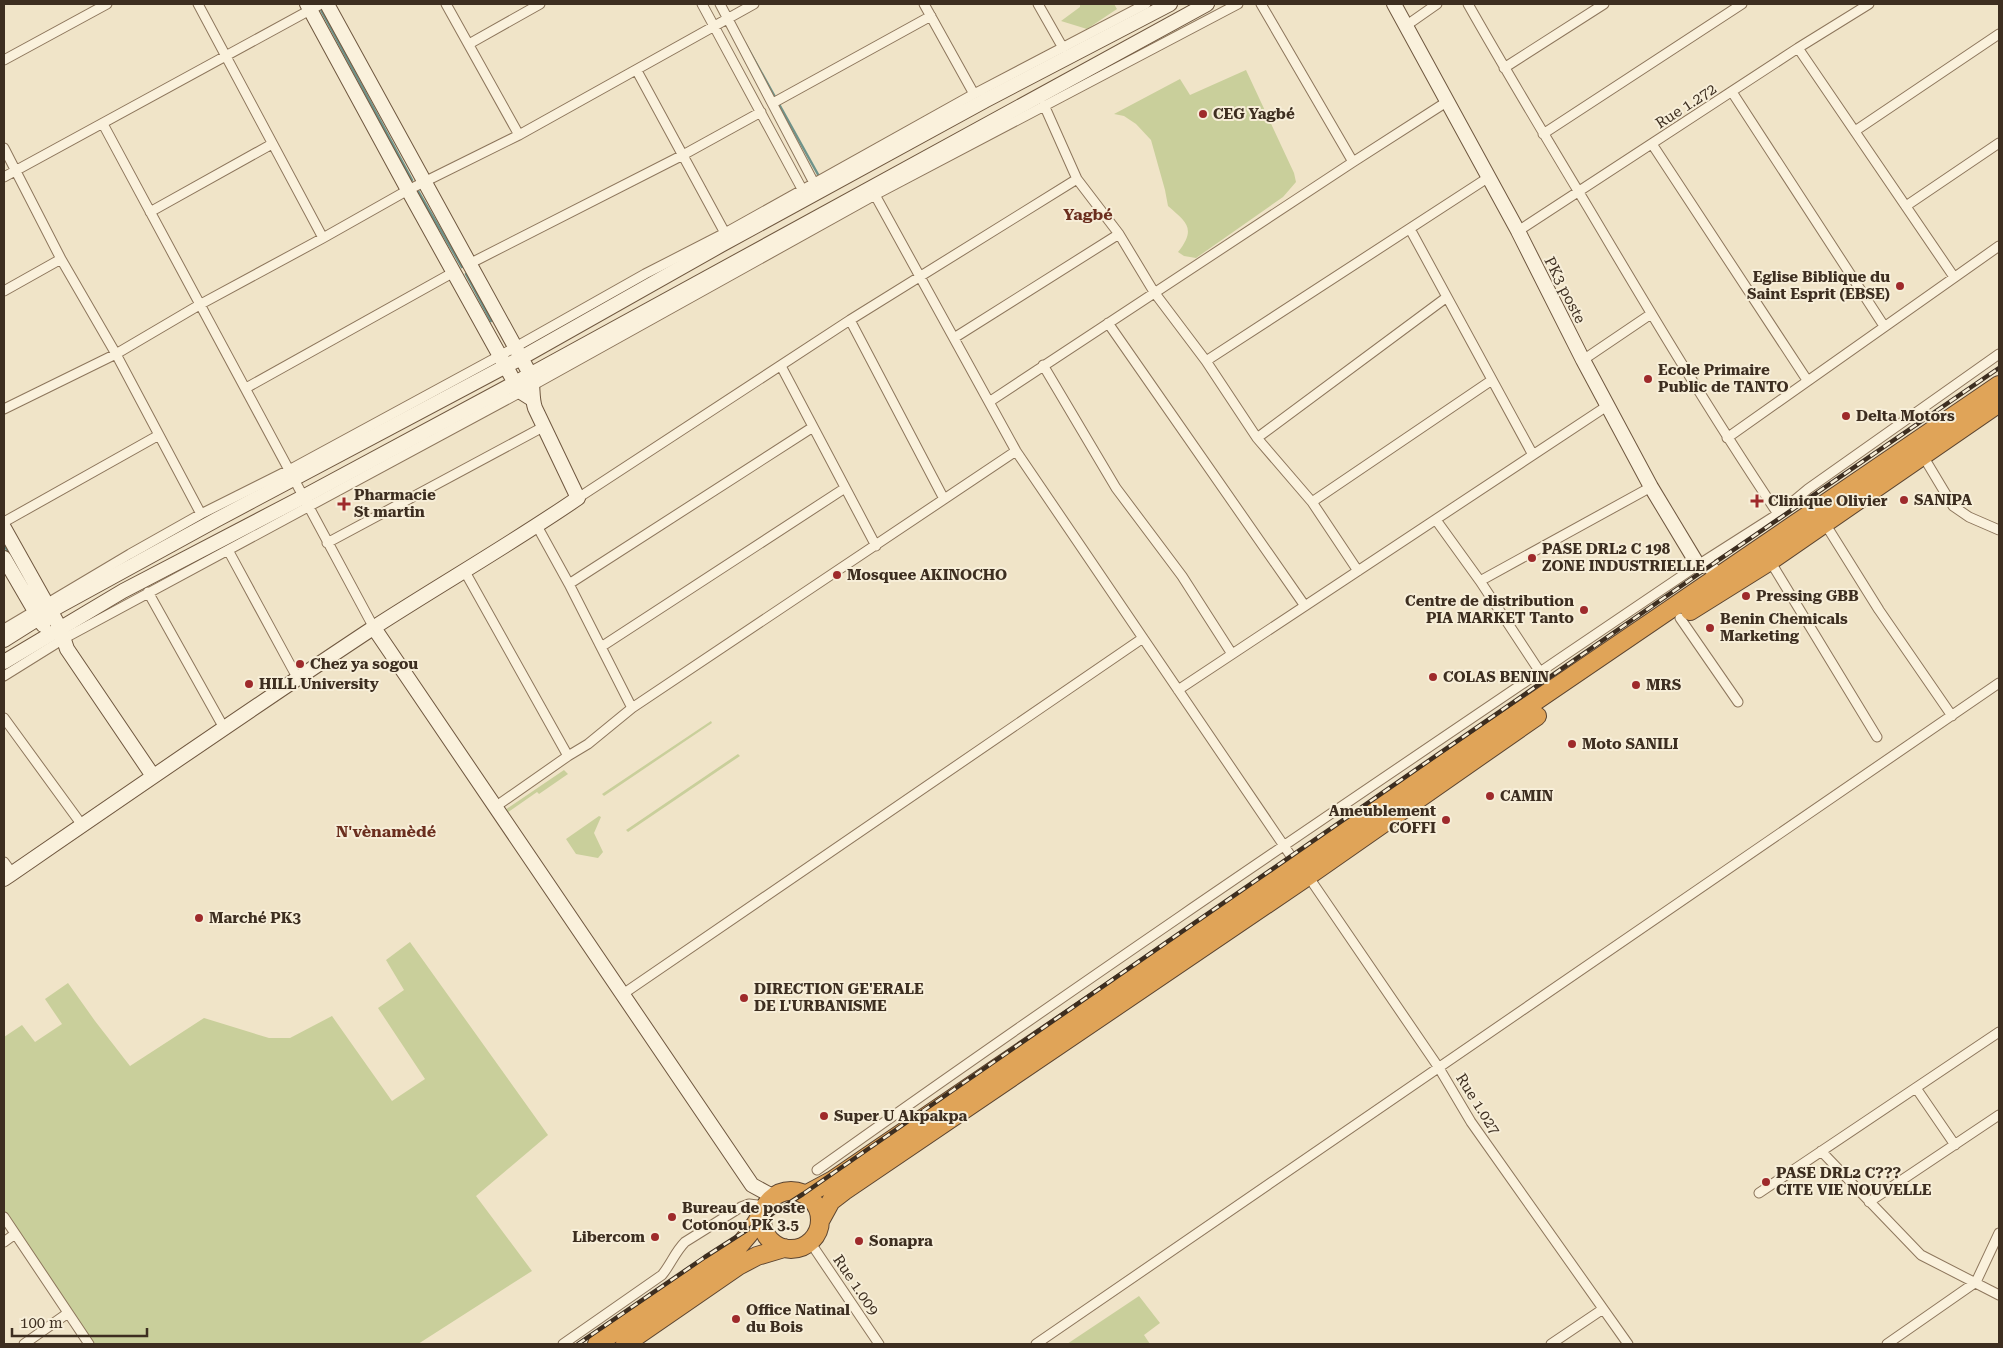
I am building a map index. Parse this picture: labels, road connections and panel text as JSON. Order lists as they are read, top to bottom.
{
  "streets": {
    "street": [
      "Rue 1.272",
      "PK3 poste",
      "Rue 1.027",
      "Rue 1.009"
    ]
  },
  "crossings": [
    ["Rue 1.272", "PK3 poste"]
  ],
  "districts": ["Yagbé", "N'vènamèdé"],
  "places": {
    "other": [
      "CEG Yagbé",
      "Eglise Biblique du Saint Esprit (EBSE)",
      "Ecole Primaire Public de TANTO",
      "Delta Motors",
      "SANIPA",
      "PASE DRL2 C 198 ZONE INDUSTRIELLE",
      "Mosquee AKINOCHO",
      "Pressing GBB",
      "Centre de distribution PIA MARKET Tanto",
      "Benin Chemicals Marketing",
      "Chez ya sogou",
      "COLAS BENIN",
      "HILL University",
      "MRS",
      "Moto SANILI",
      "CAMIN",
      "Ameublement COFFI",
      "Marché PK3",
      "DIRECTION GE'ERALE DE L'URBANISME",
      "Super U Akpakpa",
      "PASE DRL2 C??? CITE VIE NOUVELLE",
      "Bureau de poste Cotonou PK 3.5",
      "Libercom",
      "Sonapra",
      "Office Natinal du Bois"
    ],
    "health": ["Clinique Olivier", "Pharmacie St martin"]
  },
  "scale_bar": "100 m"
}
